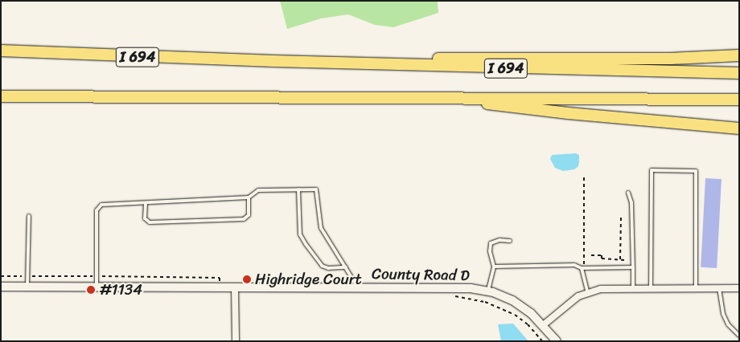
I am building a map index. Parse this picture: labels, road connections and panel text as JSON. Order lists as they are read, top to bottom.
{
  "streets": {
    "highway": ["I 694"],
    "street": ["County Road D"]
  },
  "places": ["Highridge Court", "#1134"]
}
